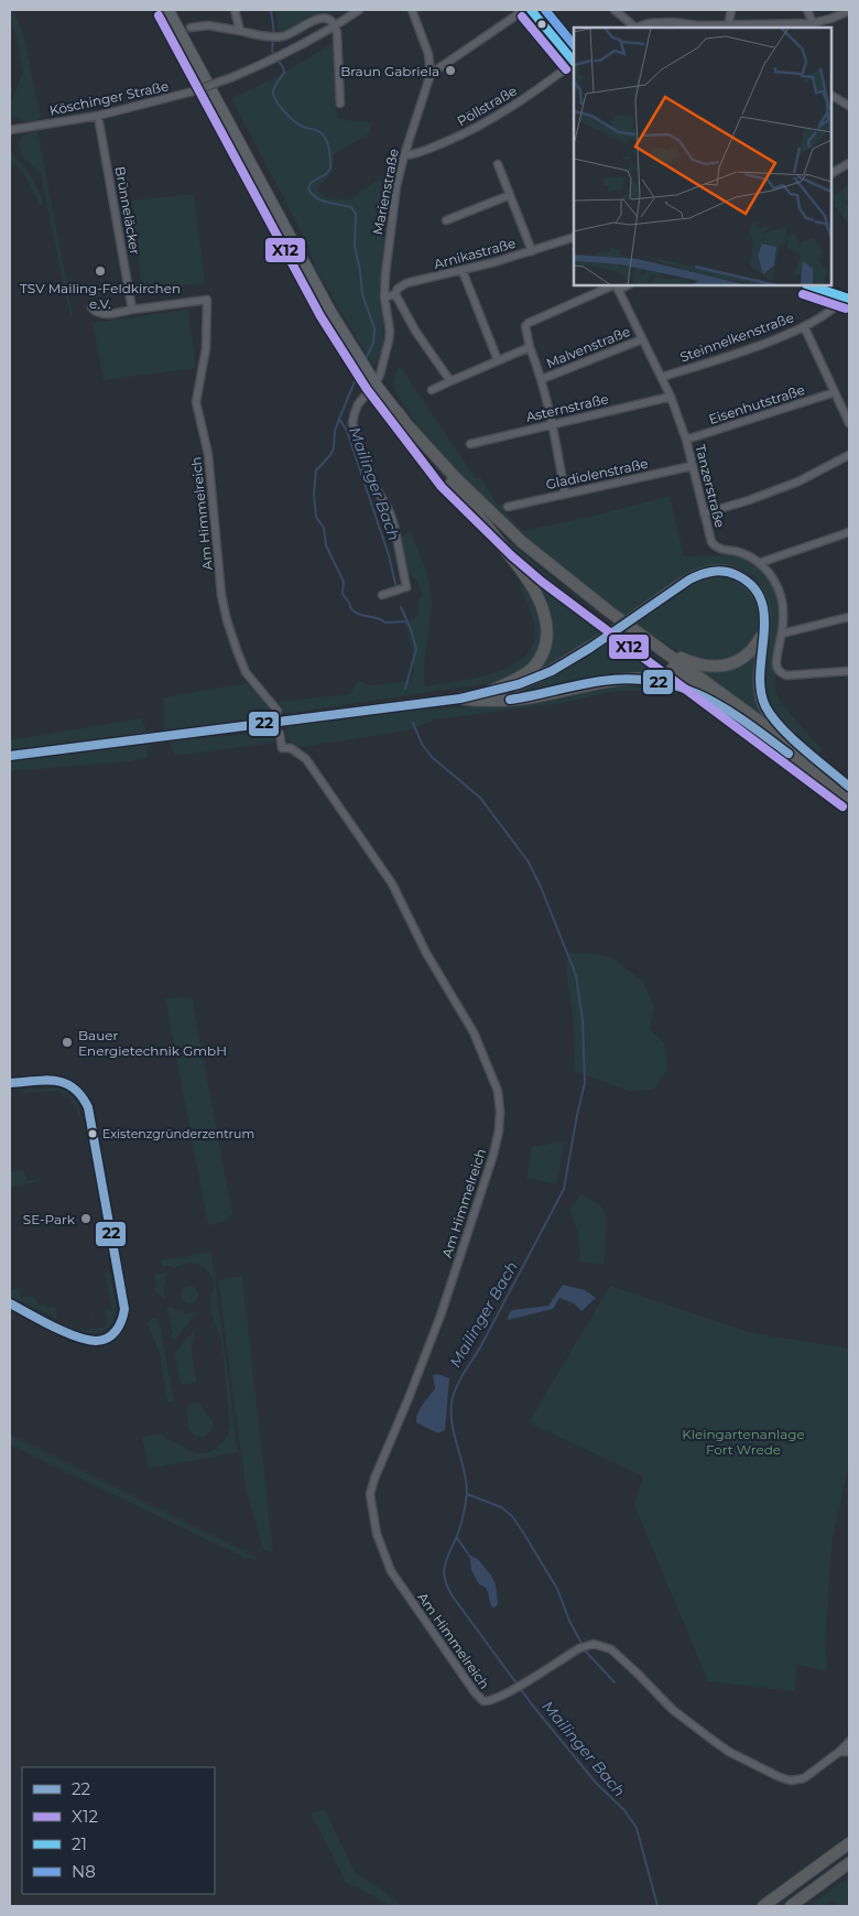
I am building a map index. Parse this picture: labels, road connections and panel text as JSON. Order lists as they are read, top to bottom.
{
  "streets": {
    "street": [
      "Köschinger Straße",
      "Pöllstraße",
      "Marienstraße",
      "Brünneläcker",
      "Arnikastraße",
      "Steinnelkenstraße",
      "Malvenstraße",
      "Eisenhutstraße",
      "Asternstraße",
      "Gladiolenstraße",
      "Tanzerstraße",
      "Am Himmelreich"
    ]
  },
  "crossings": [
    ["Köschinger Straße", "Brünneläcker"],
    ["Pöllstraße", "Marienstraße"],
    ["Marienstraße", "Arnikastraße"],
    ["Brünneläcker", "Am Himmelreich"],
    ["Steinnelkenstraße", "Tanzerstraße"],
    ["Malvenstraße", "Tanzerstraße"],
    ["Eisenhutstraße", "Tanzerstraße"],
    ["Asternstraße", "Tanzerstraße"],
    ["Gladiolenstraße", "Tanzerstraße"]
  ],
  "water": ["Mailinger Bach"],
  "parks": ["Kleingartenanlage Fort Wrede"],
  "places": [
    "Braun Gabriela",
    "TSV Mailing-Feldkirchen e.V.",
    "Bauer Energietechnik GmbH",
    "Existenzgründerzentrum",
    "SE-Park"
  ],
  "lines": [
    "transit line 21",
    "transit line N8",
    "transit line X12",
    "transit line 22"
  ],
  "legend": [
    "22",
    "X12",
    "21",
    "N8"
  ]
}
